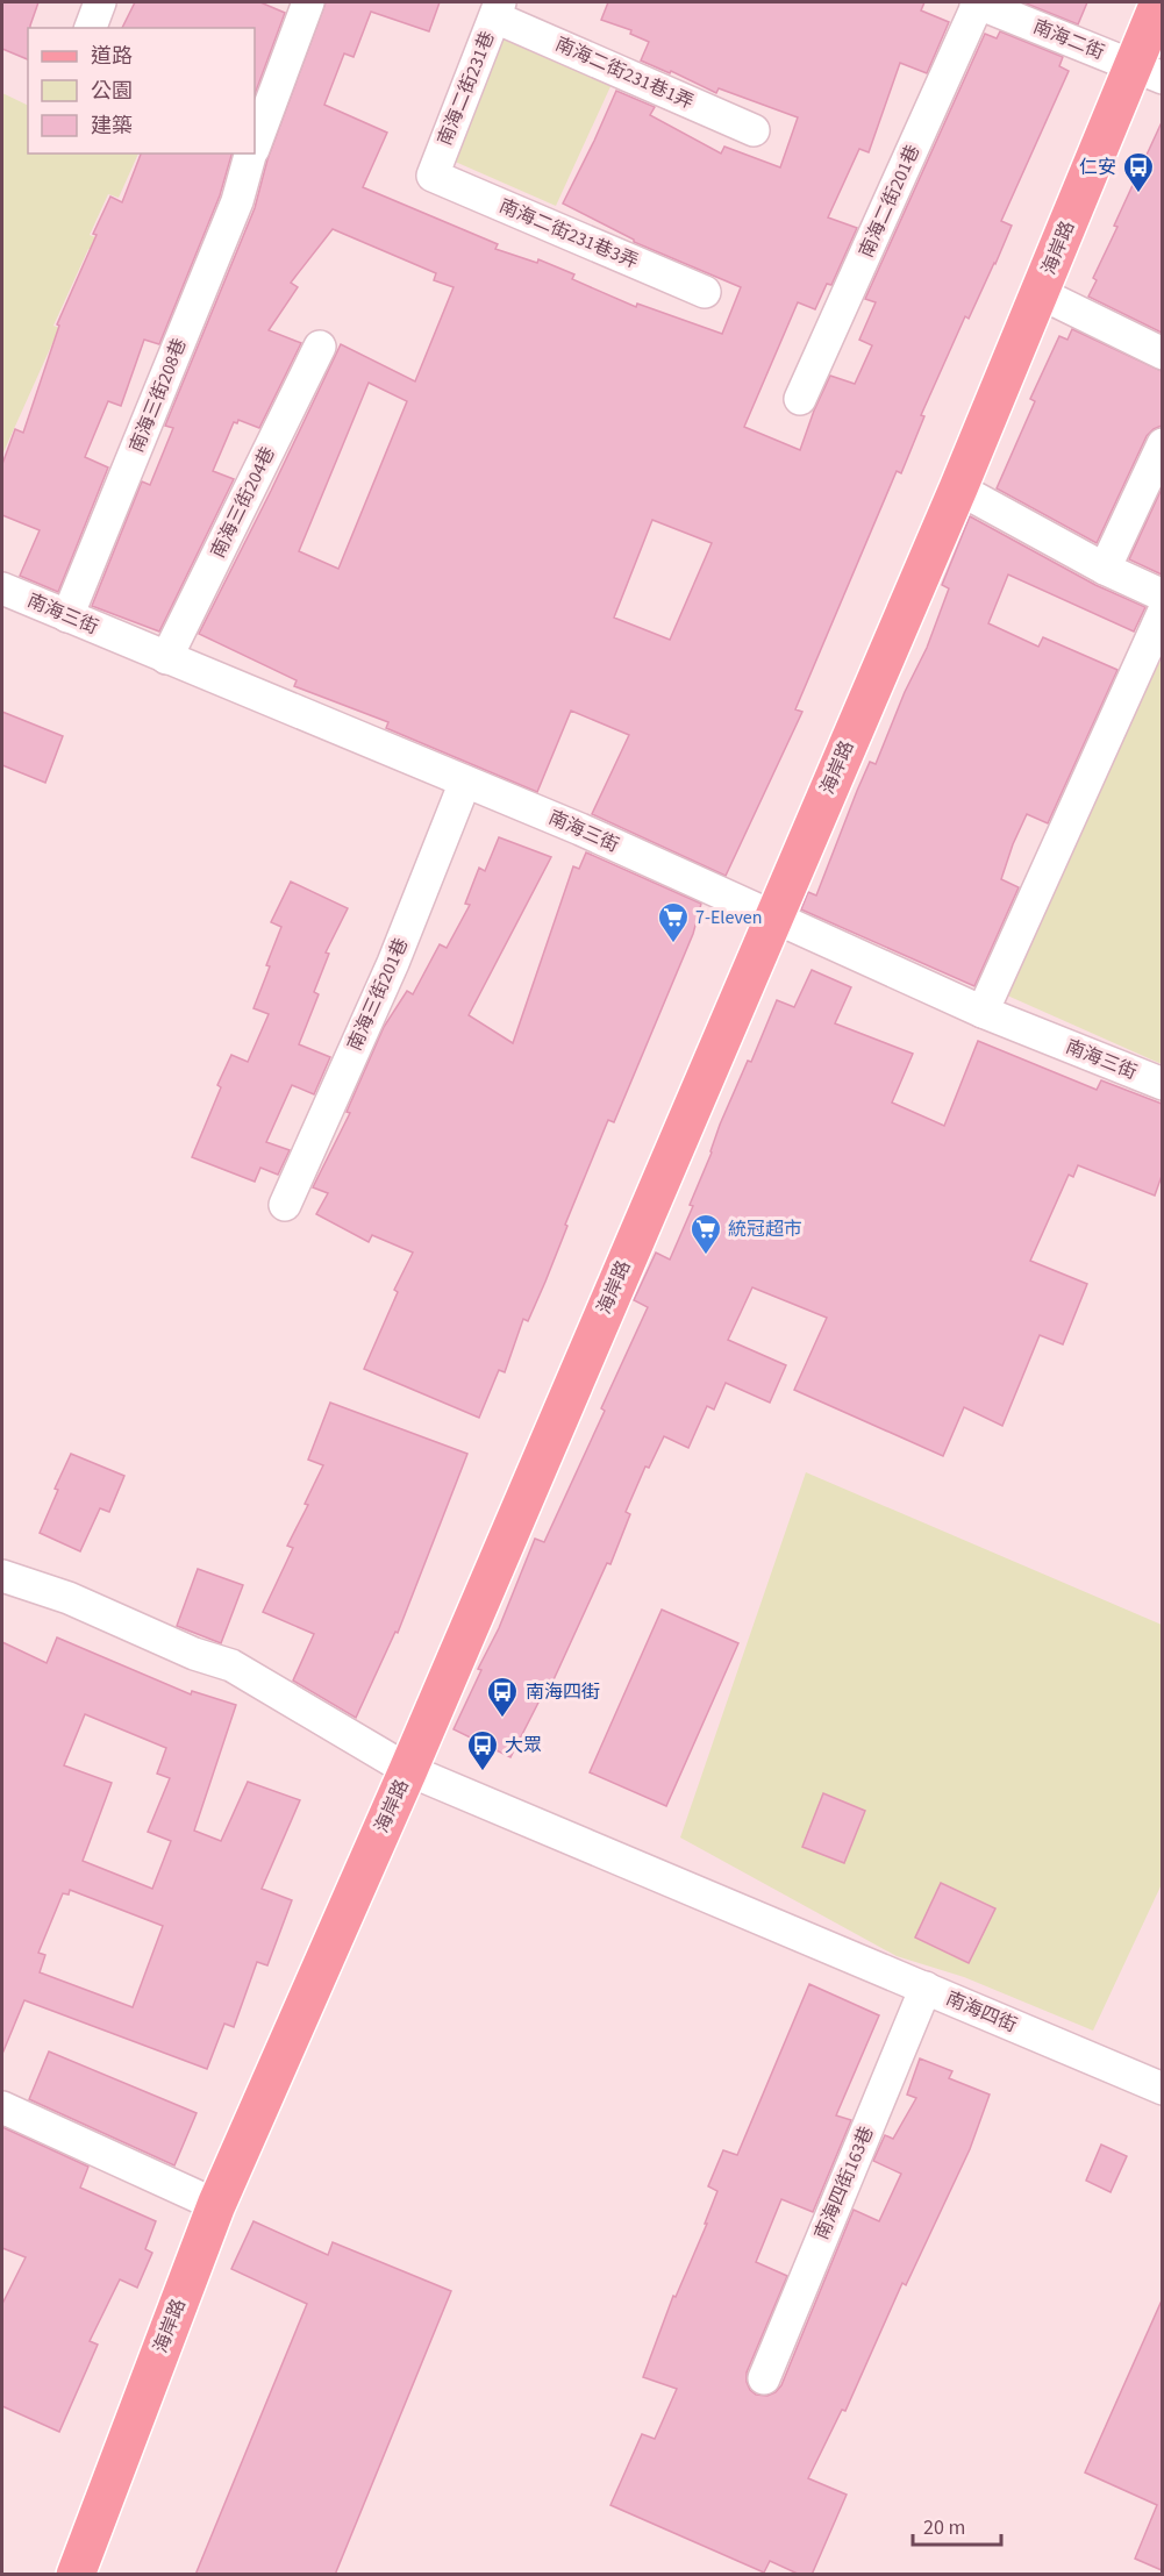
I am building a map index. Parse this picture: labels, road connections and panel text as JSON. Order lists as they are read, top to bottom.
{
  "streets": {
    "main road": ["海岸路"],
    "street": [
      "南海二街",
      "南海二街231巷1弄",
      "南海二街231巷",
      "南海二街201巷",
      "南海二街231巷3弄",
      "南海三街208巷",
      "南海三街204巷",
      "南海三街",
      "南海三街201巷",
      "南海四街",
      "南海四街163巷"
    ]
  },
  "crossings": [
    ["南海二街", "南海二街201巷"],
    ["南海二街", "海岸路"],
    ["南海二街231巷1弄", "南海二街231巷"],
    ["南海二街231巷", "南海二街231巷3弄"],
    ["海岸路", "南海三街"],
    ["海岸路", "南海四街"],
    ["南海三街208巷", "南海三街"],
    ["南海三街204巷", "南海三街"],
    ["南海三街", "南海三街201巷"],
    ["南海四街", "南海四街163巷"]
  ],
  "places": {
    "bus stop": ["仁安", "南海四街", "大眾"],
    "supermarket": ["7-Eleven", "統冠超市"]
  },
  "legend": ["道路", "公園", "建築"],
  "scale_bar": "20 m"
}
